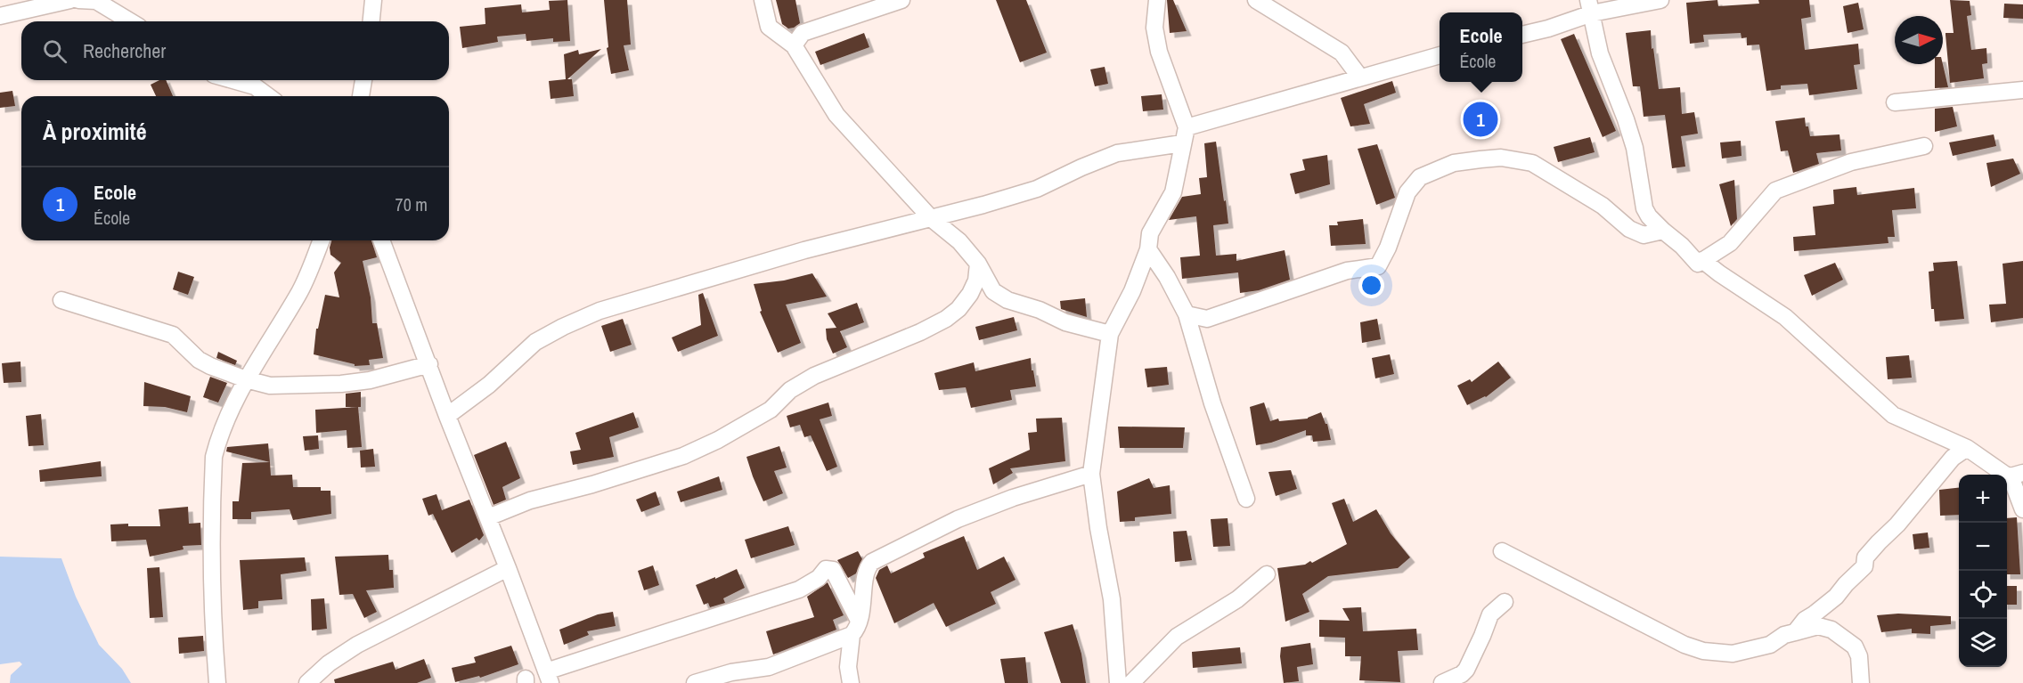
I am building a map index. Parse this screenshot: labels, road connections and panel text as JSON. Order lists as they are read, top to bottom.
{
  "north": "right",
  "page": {
    "popup": ["Ecole", "École"],
    "search": "Rechercher",
    "heading": "À proximité",
    "pins": "1",
    "list": [
      {
        "mark": "1",
        "name": "Ecole",
        "note": "École",
        "value": "70 m"
      }
    ],
    "map_buttons": ["+", "−"]
  }
}
